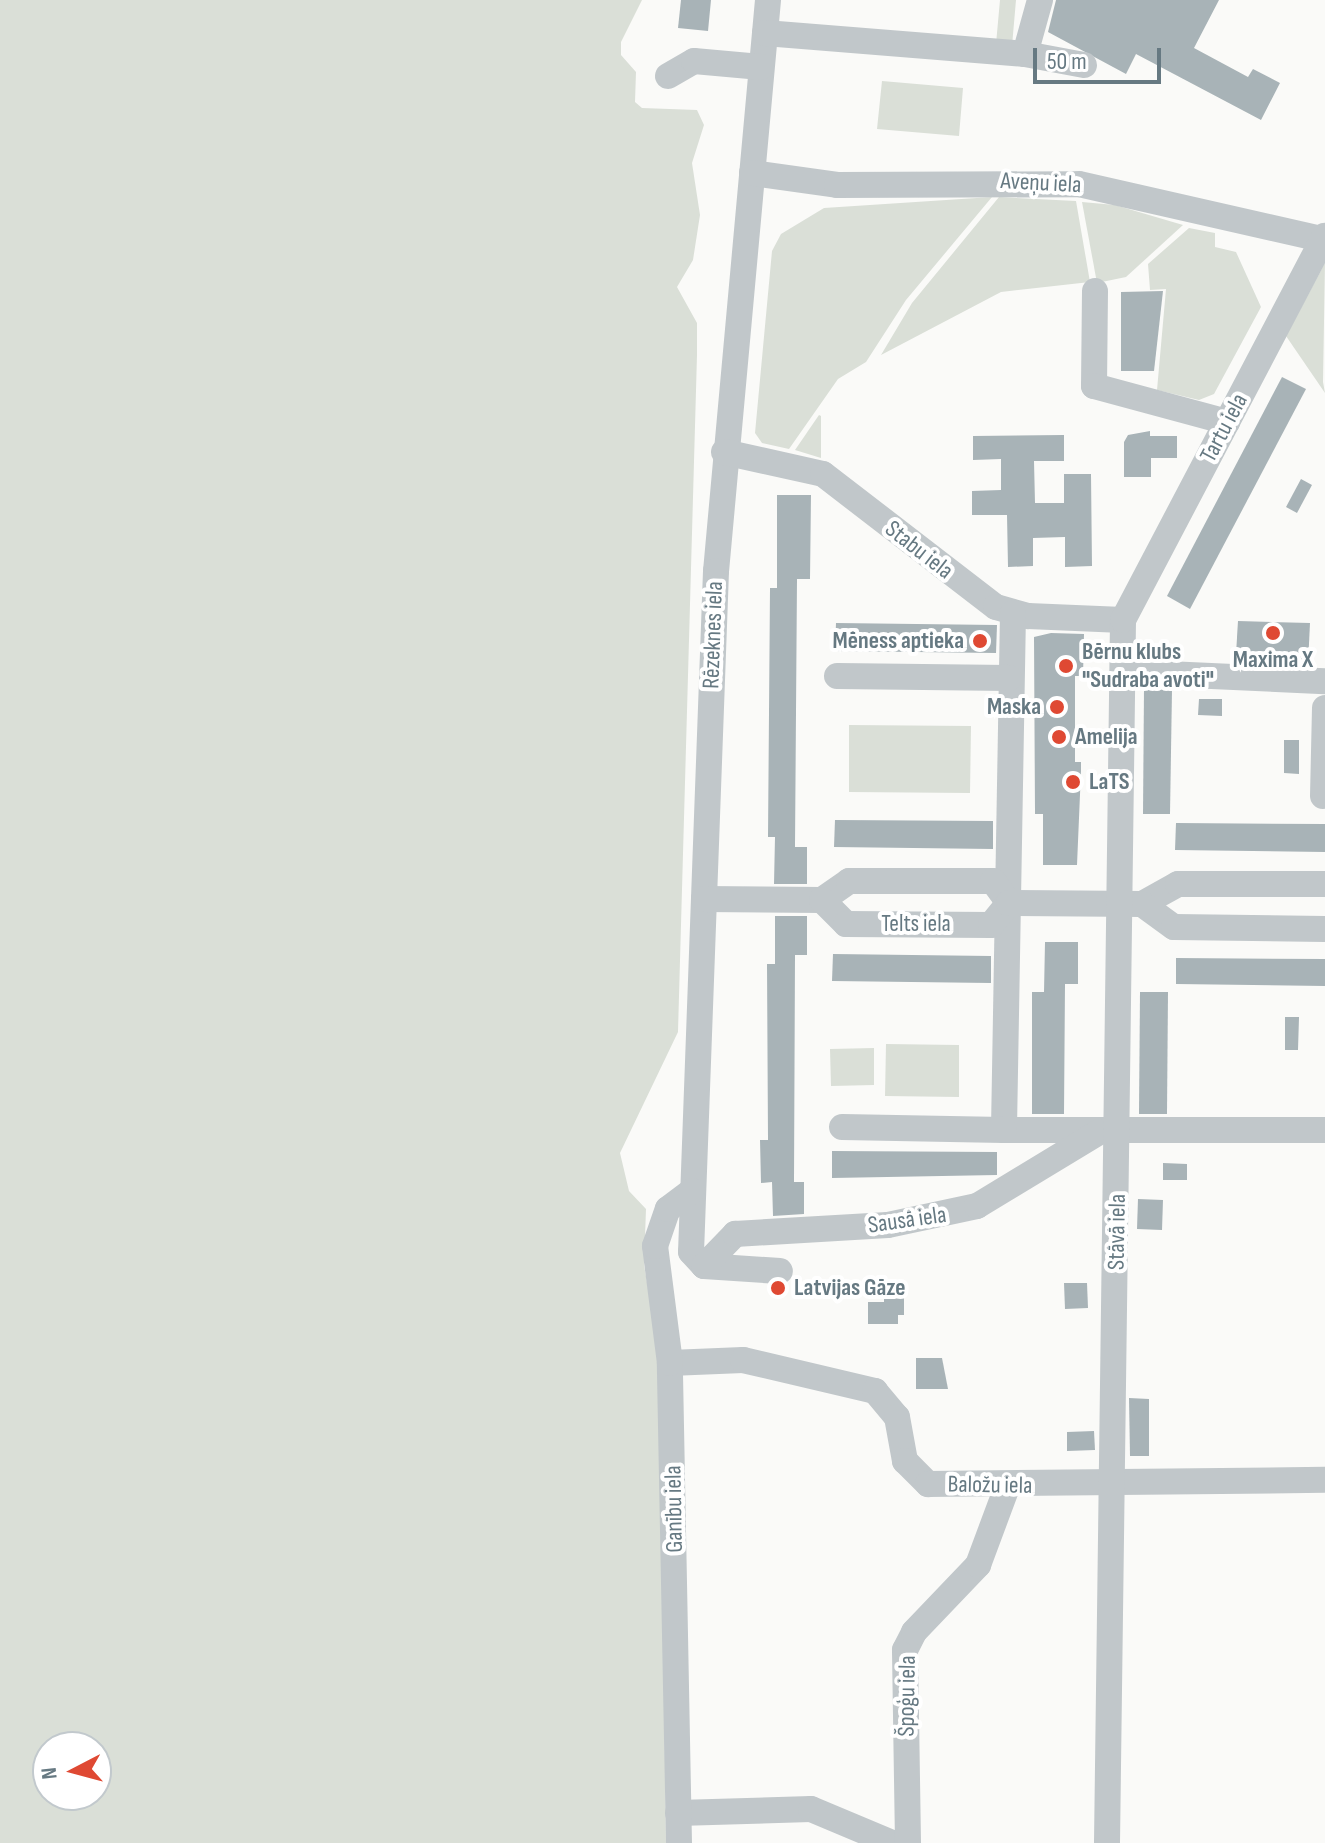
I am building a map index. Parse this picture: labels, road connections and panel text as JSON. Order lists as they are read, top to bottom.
{
  "streets": {
    "street": [
      "Aveņu iela",
      "Tartu iela",
      "Stabu iela",
      "Rēzeknes iela",
      "Telts iela",
      "Sausā iela",
      "Stāvā iela",
      "Baložu iela",
      "Ganību iela",
      "Špoģu iela"
    ]
  },
  "crossings": [
    ["Aveņu iela", "Tartu iela"],
    ["Aveņu iela", "Rēzeknes iela"],
    ["Tartu iela", "Stabu iela"],
    ["Tartu iela", "Stāvā iela"],
    ["Stabu iela", "Rēzeknes iela"],
    ["Stabu iela", "Stāvā iela"],
    ["Rēzeknes iela", "Telts iela"],
    ["Rēzeknes iela", "Sausā iela"],
    ["Rēzeknes iela", "Ganību iela"],
    ["Sausā iela", "Stāvā iela"],
    ["Stāvā iela", "Baložu iela"],
    ["Baložu iela", "Ganību iela"],
    ["Baložu iela", "Špoģu iela"]
  ],
  "places": [
    "Maxima X",
    "Mēness aptieka",
    "Bērnu klubs \"Sudraba avoti\"",
    "Maska",
    "Amelija",
    "LaTS",
    "Latvijas Gāze"
  ],
  "scale_bar": "50 m",
  "north": "left"
}
